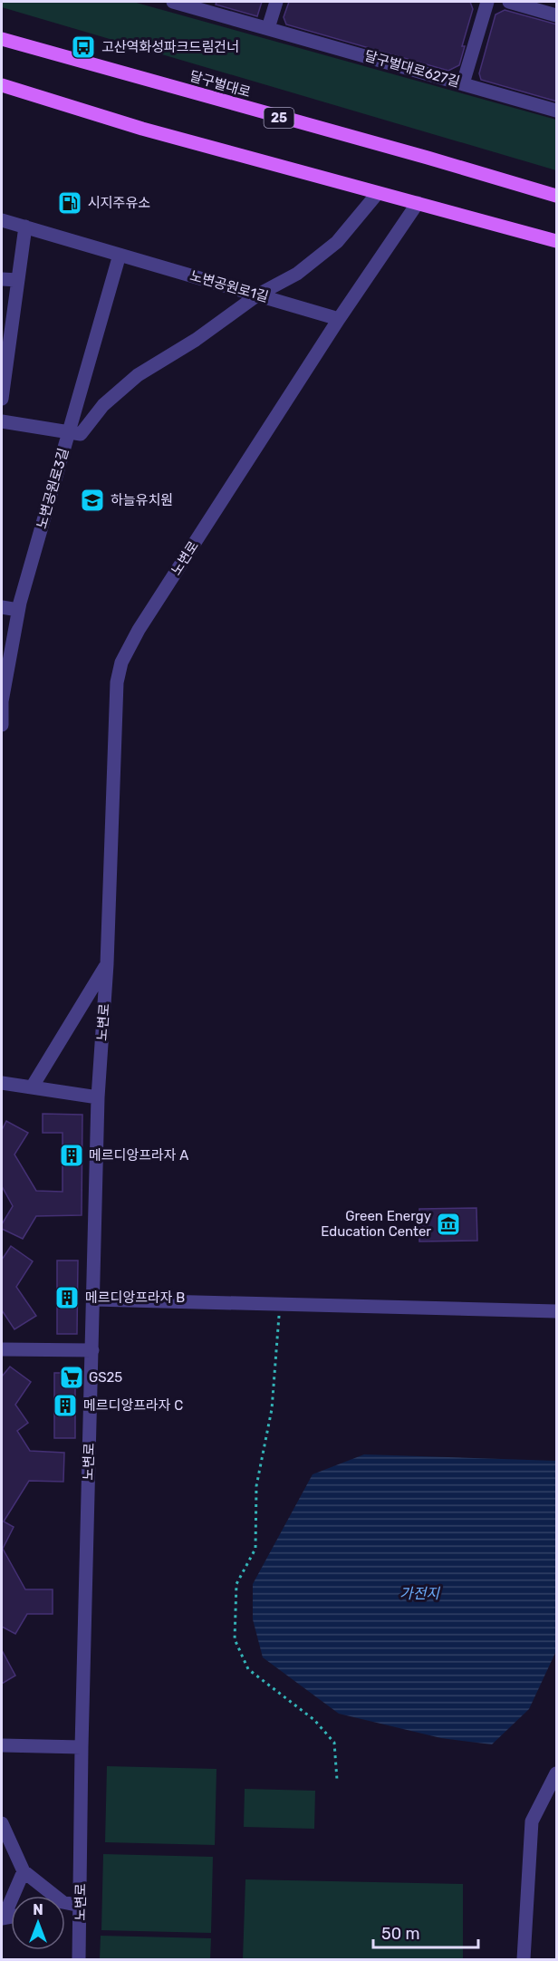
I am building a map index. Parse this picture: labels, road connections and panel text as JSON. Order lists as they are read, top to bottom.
{
  "streets": {
    "main road": ["달구벌대로", "25"],
    "street": [
      "달구벌대로627길",
      "노변공원로1길",
      "노변공원로3길",
      "노변로"
    ]
  },
  "crossings": [
    ["노변공원로1길", "노변로"]
  ],
  "water": ["가전지"],
  "places": {
    "bus stop": ["고산역화성파크드림건너"],
    "fuel station": ["시지주유소"],
    "school or university": ["하늘유치원"],
    "building": ["메르디앙프라자 A", "메르디앙프라자 B", "메르디앙프라자 C"],
    "museum": ["Green Energy Education Center"],
    "supermarket": ["GS25"]
  },
  "scale_bar": "50 m",
  "north": "top"
}
